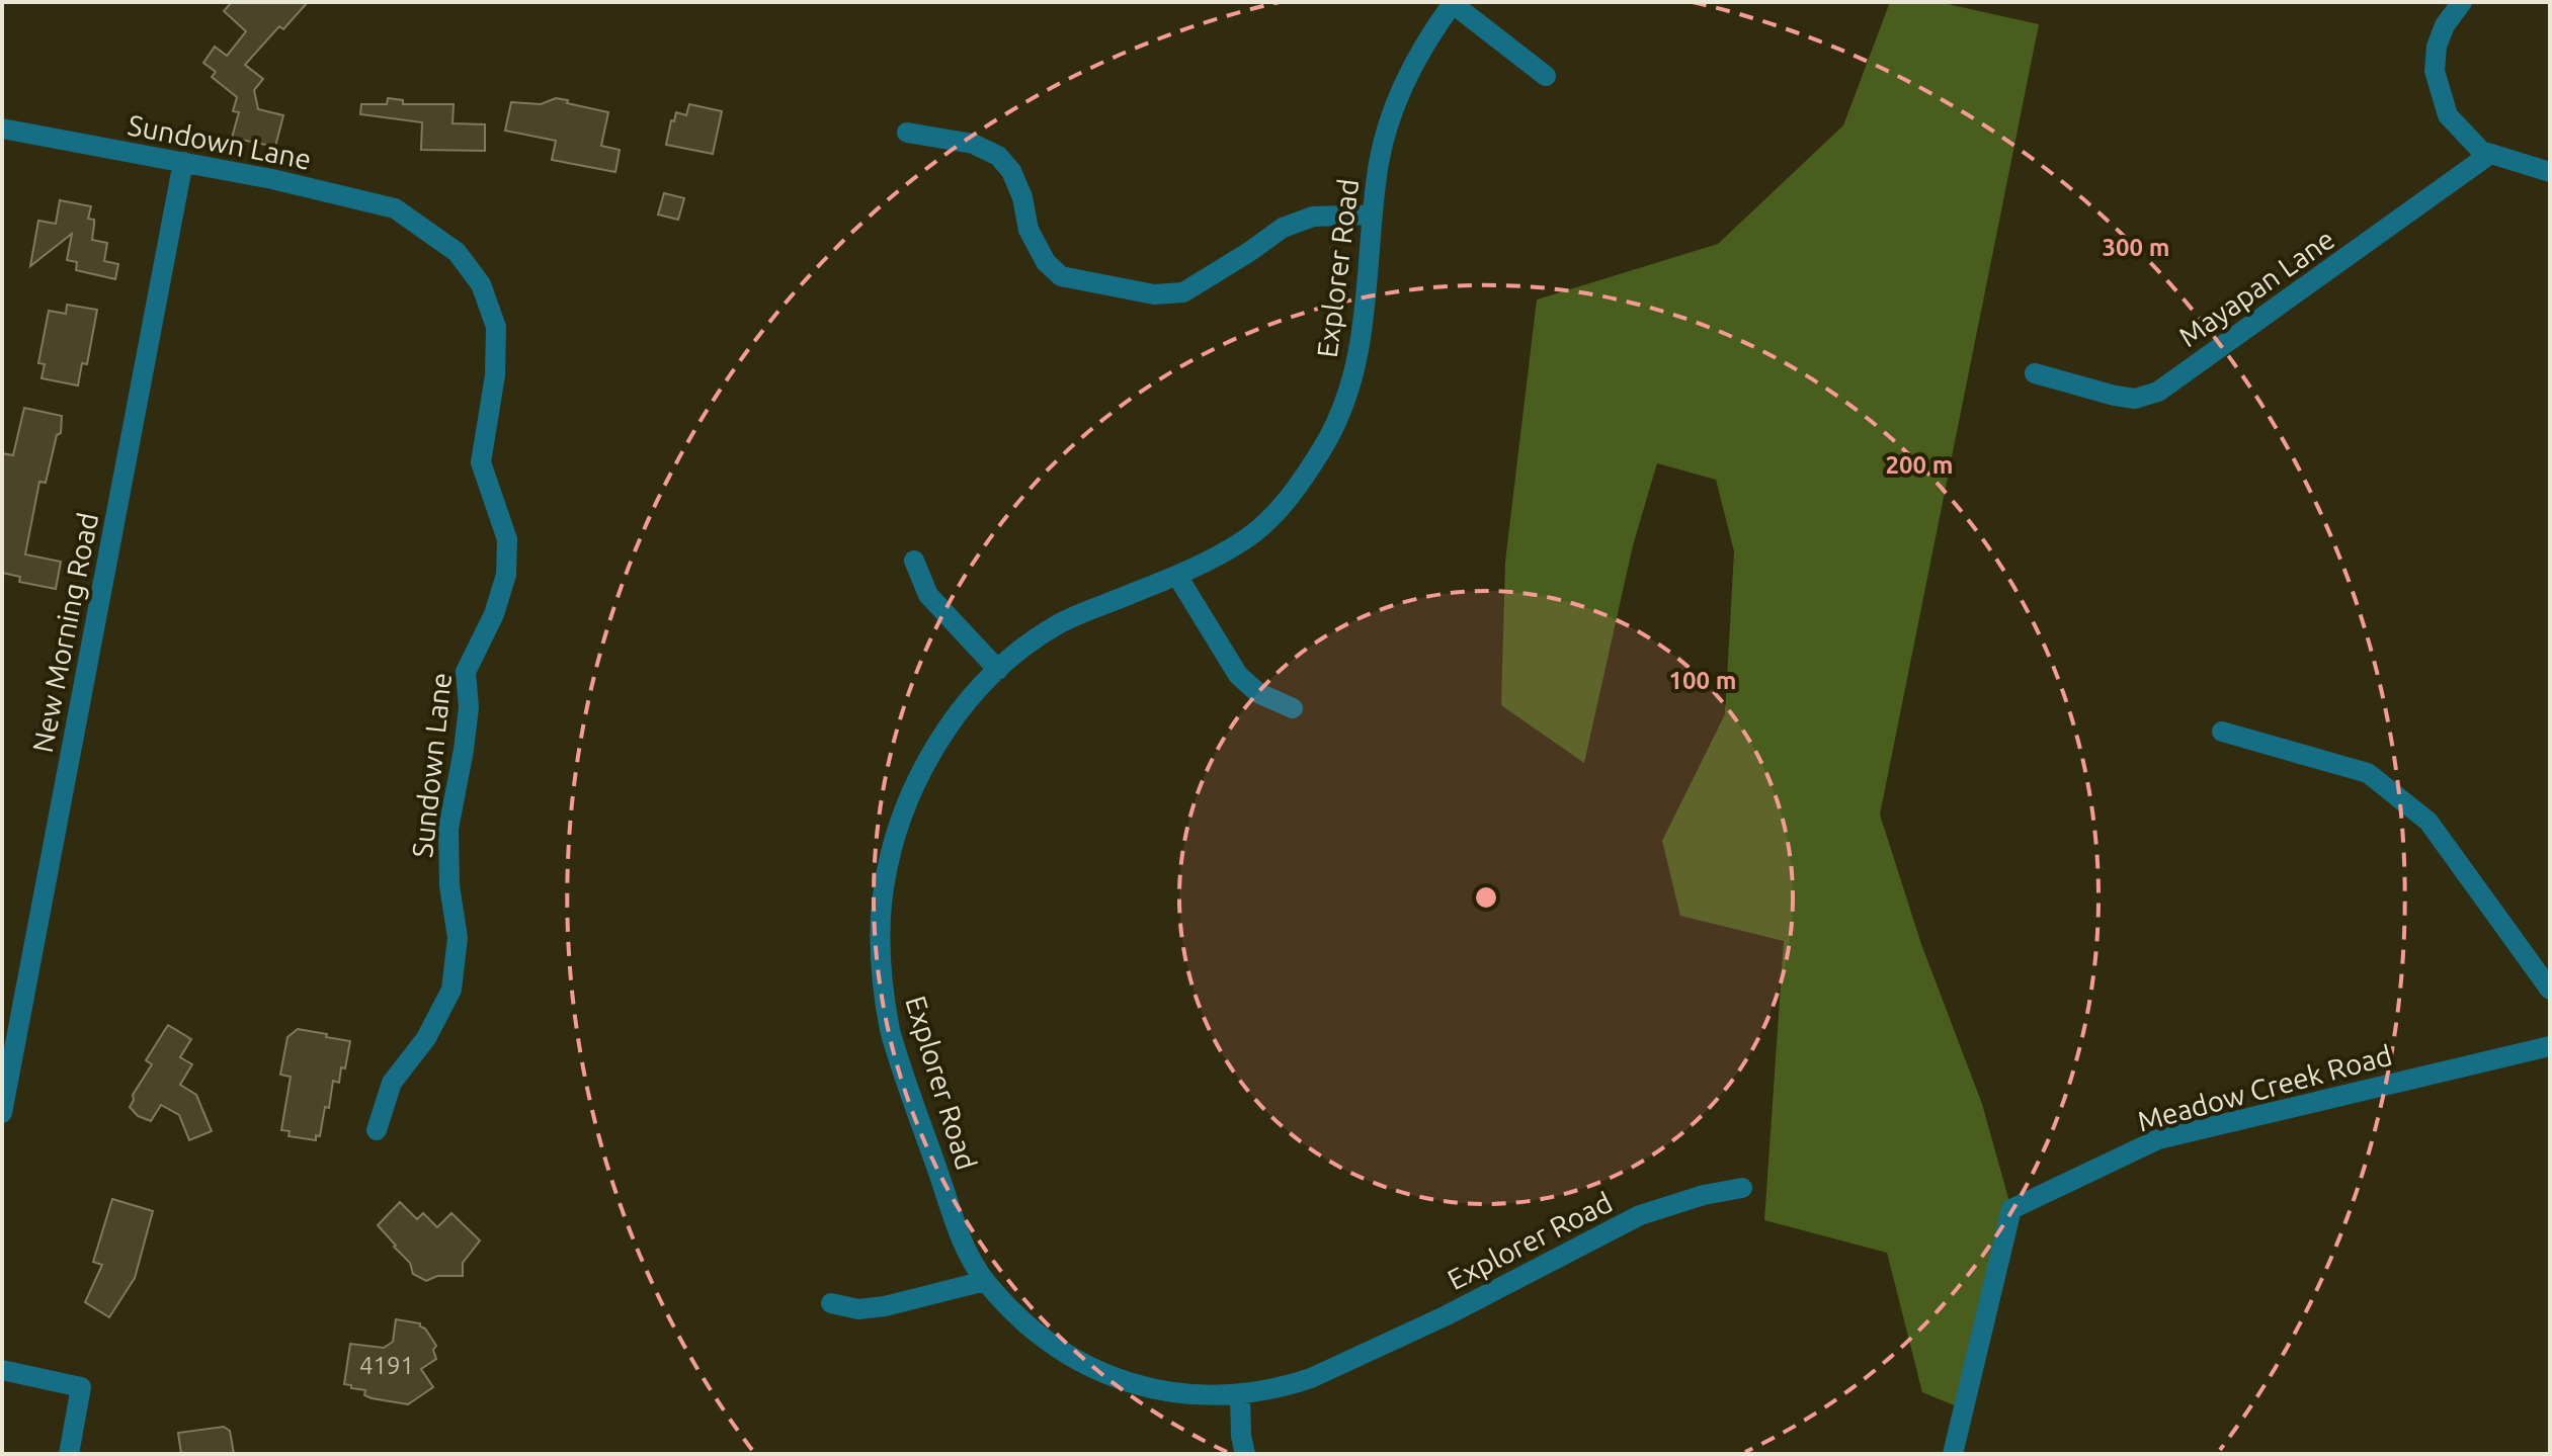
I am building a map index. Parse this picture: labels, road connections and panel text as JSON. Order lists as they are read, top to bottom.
{
  "streets": {
    "street": [
      "Sundown Lane",
      "Explorer Road",
      "Mayapan Lane",
      "New Morning Road",
      "Meadow Creek Road"
    ]
  },
  "crossings": [
    ["Sundown Lane", "New Morning Road"]
  ],
  "house_numbers": ["4191"],
  "rings": ["300 m", "200 m", "100 m"]
}
